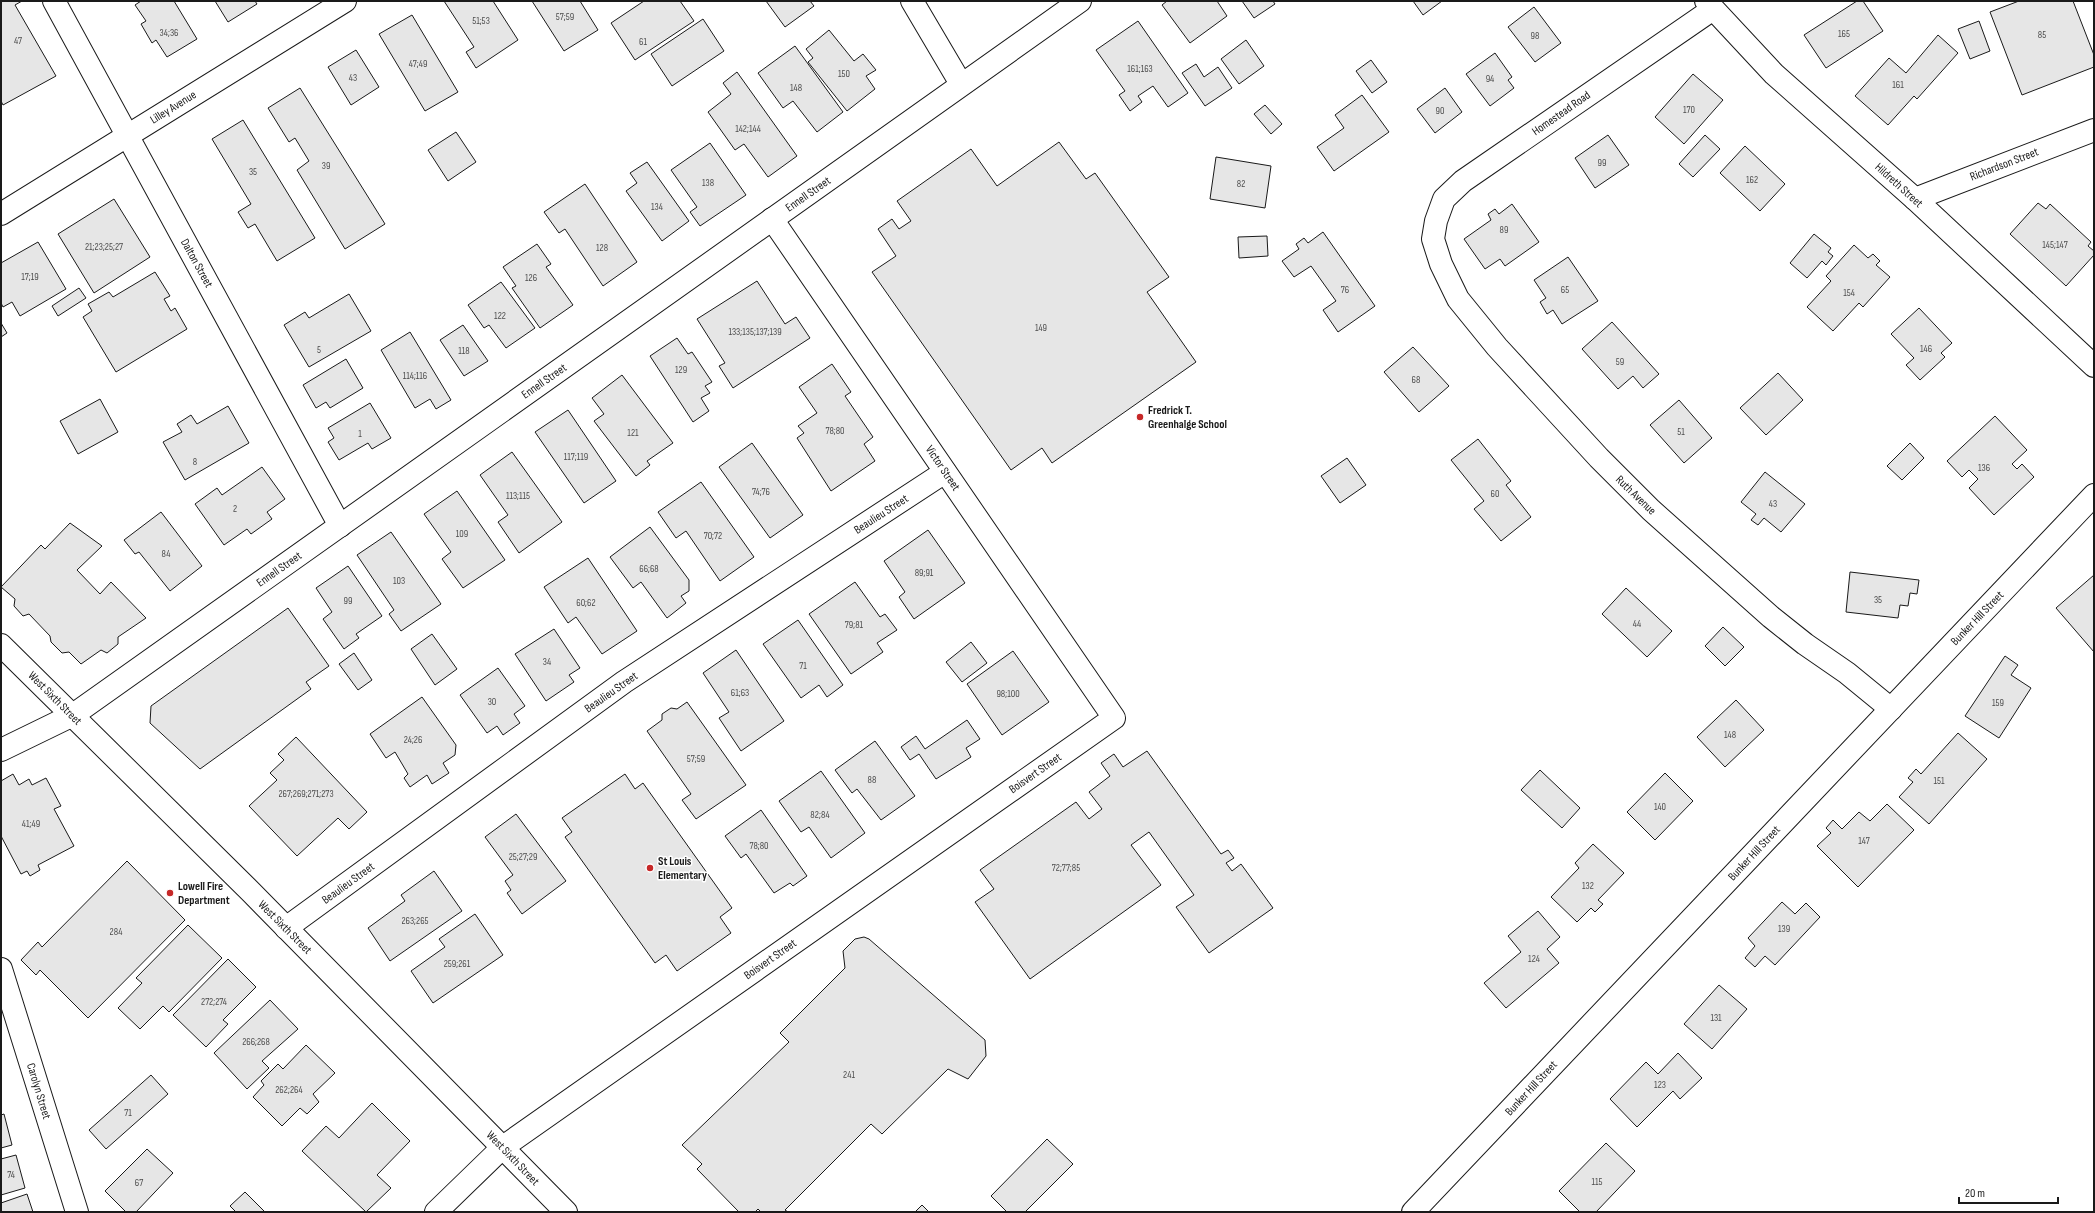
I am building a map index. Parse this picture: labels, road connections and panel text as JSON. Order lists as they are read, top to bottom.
{
  "streets": {
    "street": [
      "Lilley Avenue",
      "Homestead Road",
      "Richardson Street",
      "Hildreth Street",
      "Ennell Street",
      "Dalton Street",
      "Victor Street",
      "Ruth Avenue",
      "Beaulieu Street",
      "Bunker Hill Street",
      "West Sixth Street",
      "Boisvert Street",
      "Carolyn Street"
    ]
  },
  "crossings": [
    ["Lilley Avenue", "Dalton Street"],
    ["Homestead Road", "Hildreth Street"],
    ["Homestead Road", "Ruth Avenue"],
    ["Richardson Street", "Hildreth Street"],
    ["Ennell Street", "Dalton Street"],
    ["Ennell Street", "Victor Street"],
    ["Ennell Street", "West Sixth Street"],
    ["Victor Street", "Beaulieu Street"],
    ["Victor Street", "Boisvert Street"],
    ["Ruth Avenue", "Bunker Hill Street"],
    ["Beaulieu Street", "West Sixth Street"],
    ["West Sixth Street", "Boisvert Street"]
  ],
  "places": ["Fredrick T. Greenhalge School", "St Louis Elementary", "Lowell Fire Department"],
  "house_numbers": [
    "57;59",
    "51;53",
    "34;36",
    "165",
    "85",
    "98",
    "47",
    "61",
    "47;49",
    "161;163",
    "150",
    "43",
    "94",
    "161",
    "148",
    "170",
    "90",
    "142;144",
    "99",
    "39",
    "35",
    "162",
    "138",
    "82",
    "134",
    "89",
    "145;147",
    "21;23;25;27",
    "128",
    "17;19",
    "126",
    "76",
    "65",
    "154",
    "122",
    "149",
    "133;135;137;139",
    "146",
    "5",
    "118",
    "59",
    "129",
    "114;116",
    "68",
    "78;80",
    "51",
    "121",
    "1",
    "117;119",
    "8",
    "136",
    "74;76",
    "60",
    "113;115",
    "43",
    "2",
    "109",
    "70;72",
    "84",
    "66;68",
    "89;91",
    "103",
    "35",
    "99",
    "60;62",
    "44",
    "79;81",
    "34",
    "71",
    "61;63",
    "98;100",
    "30",
    "159",
    "148",
    "24;26",
    "57;59",
    "88",
    "151",
    "267;269;271;273",
    "140",
    "82;84",
    "41;49",
    "147",
    "78;80",
    "25;27;29",
    "72;77;85",
    "132",
    "263;265",
    "139",
    "284",
    "124",
    "259;261",
    "272;274",
    "131",
    "266;268",
    "241",
    "123",
    "262;264",
    "71",
    "74",
    "115",
    "67"
  ],
  "scale_bar": "20 m"
}
